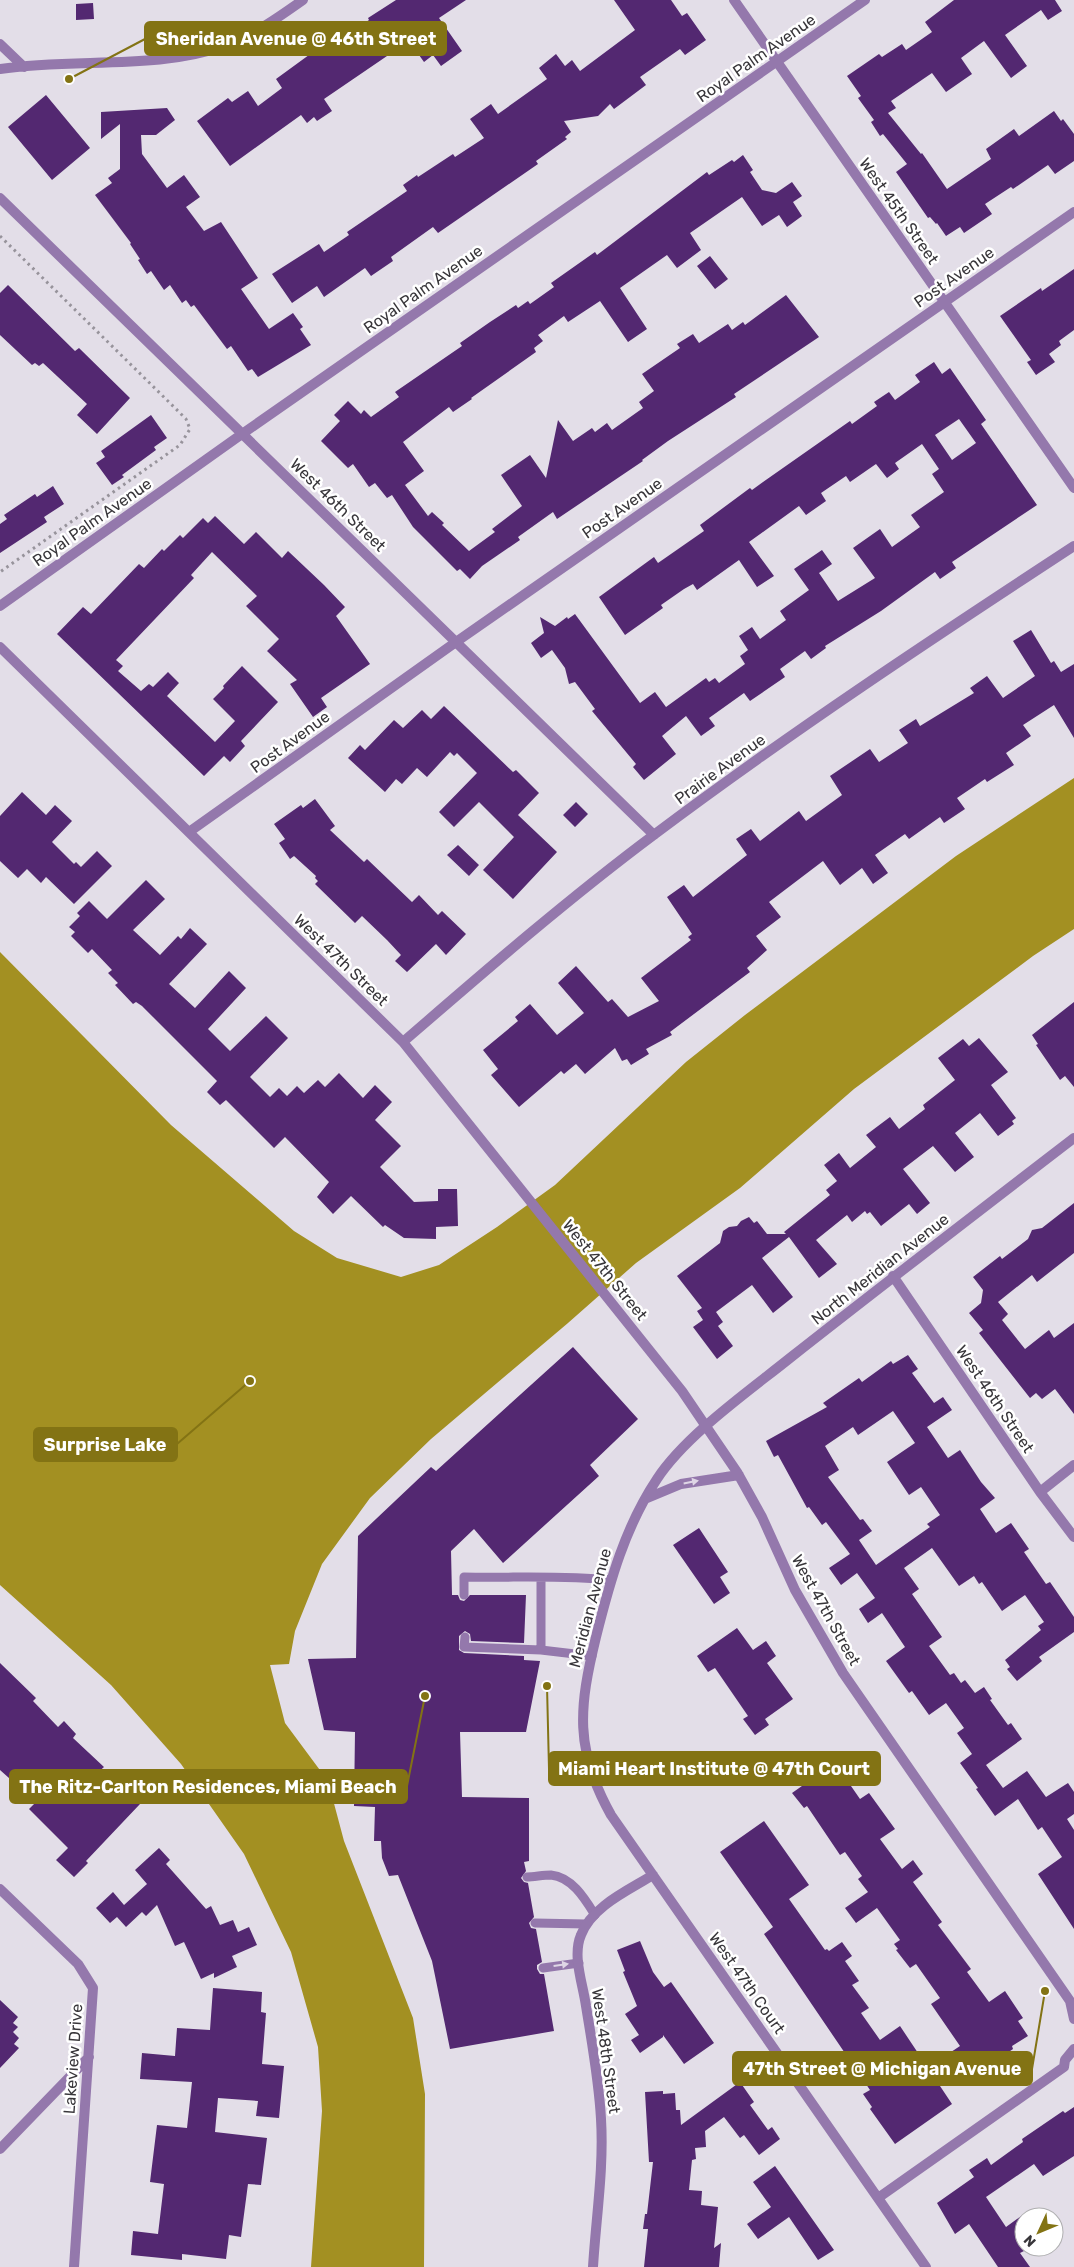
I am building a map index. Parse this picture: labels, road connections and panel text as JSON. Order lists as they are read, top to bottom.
{
  "streets": {
    "street": [
      "Royal Palm Avenue",
      "West 45th Street",
      "Post Avenue",
      "West 46th Street",
      "Prairie Avenue",
      "West 47th Street",
      "North Meridian Avenue",
      "Meridian Avenue",
      "West 47th Court",
      "West 48th Street",
      "Lakeview Drive"
    ]
  },
  "crossings": [
    ["Royal Palm Avenue", "West 45th Street"],
    ["Royal Palm Avenue", "West 46th Street"],
    ["West 45th Street", "Post Avenue"],
    ["Post Avenue", "West 46th Street"],
    ["Post Avenue", "West 47th Street"],
    ["West 46th Street", "Prairie Avenue"],
    ["West 46th Street", "North Meridian Avenue"],
    ["Prairie Avenue", "West 47th Street"],
    ["West 47th Street", "North Meridian Avenue"],
    ["West 47th Street", "Meridian Avenue"],
    ["North Meridian Avenue", "Meridian Avenue"],
    ["Meridian Avenue", "West 47th Court"],
    ["West 47th Court", "West 48th Street"]
  ],
  "places": [
    "Sheridan Avenue @ 46th Street",
    "Surprise Lake",
    "Miami Heart Institute @ 47th Court",
    "The Ritz-Carlton Residences, Miami Beach",
    "47th Street @ Michigan Avenue"
  ],
  "north": "bottom left"
}
